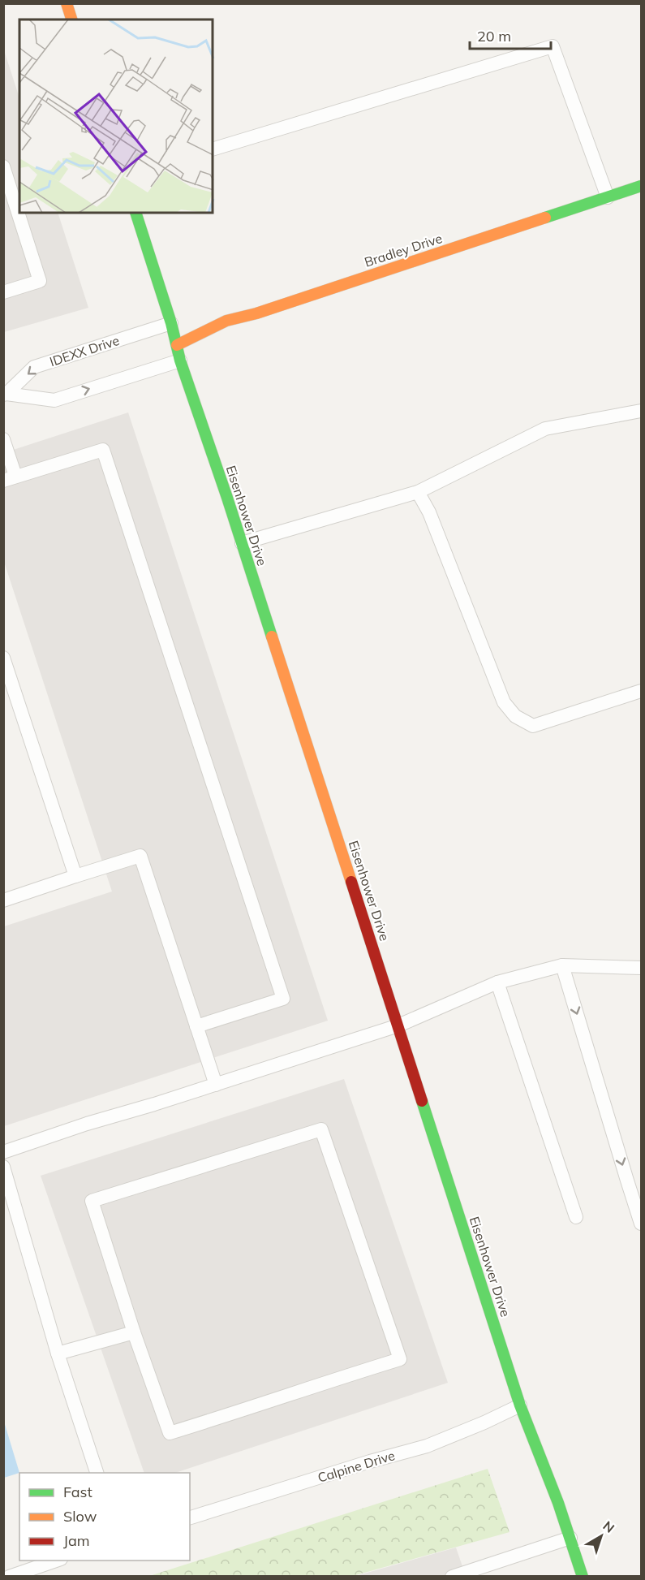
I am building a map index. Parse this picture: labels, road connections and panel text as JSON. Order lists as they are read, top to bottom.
{
  "streets": {
    "street": ["Bradley Drive", "Eisenhower Drive"],
    "lane": ["IDEXX Drive", "Calpine Drive"]
  },
  "crossings": [
    ["Bradley Drive", "Eisenhower Drive"],
    ["IDEXX Drive", "Eisenhower Drive"],
    ["Eisenhower Drive", "Calpine Drive"]
  ],
  "legend": ["Fast", "Slow", "Jam"],
  "scale_bar": "20 m",
  "north": "top right"
}
